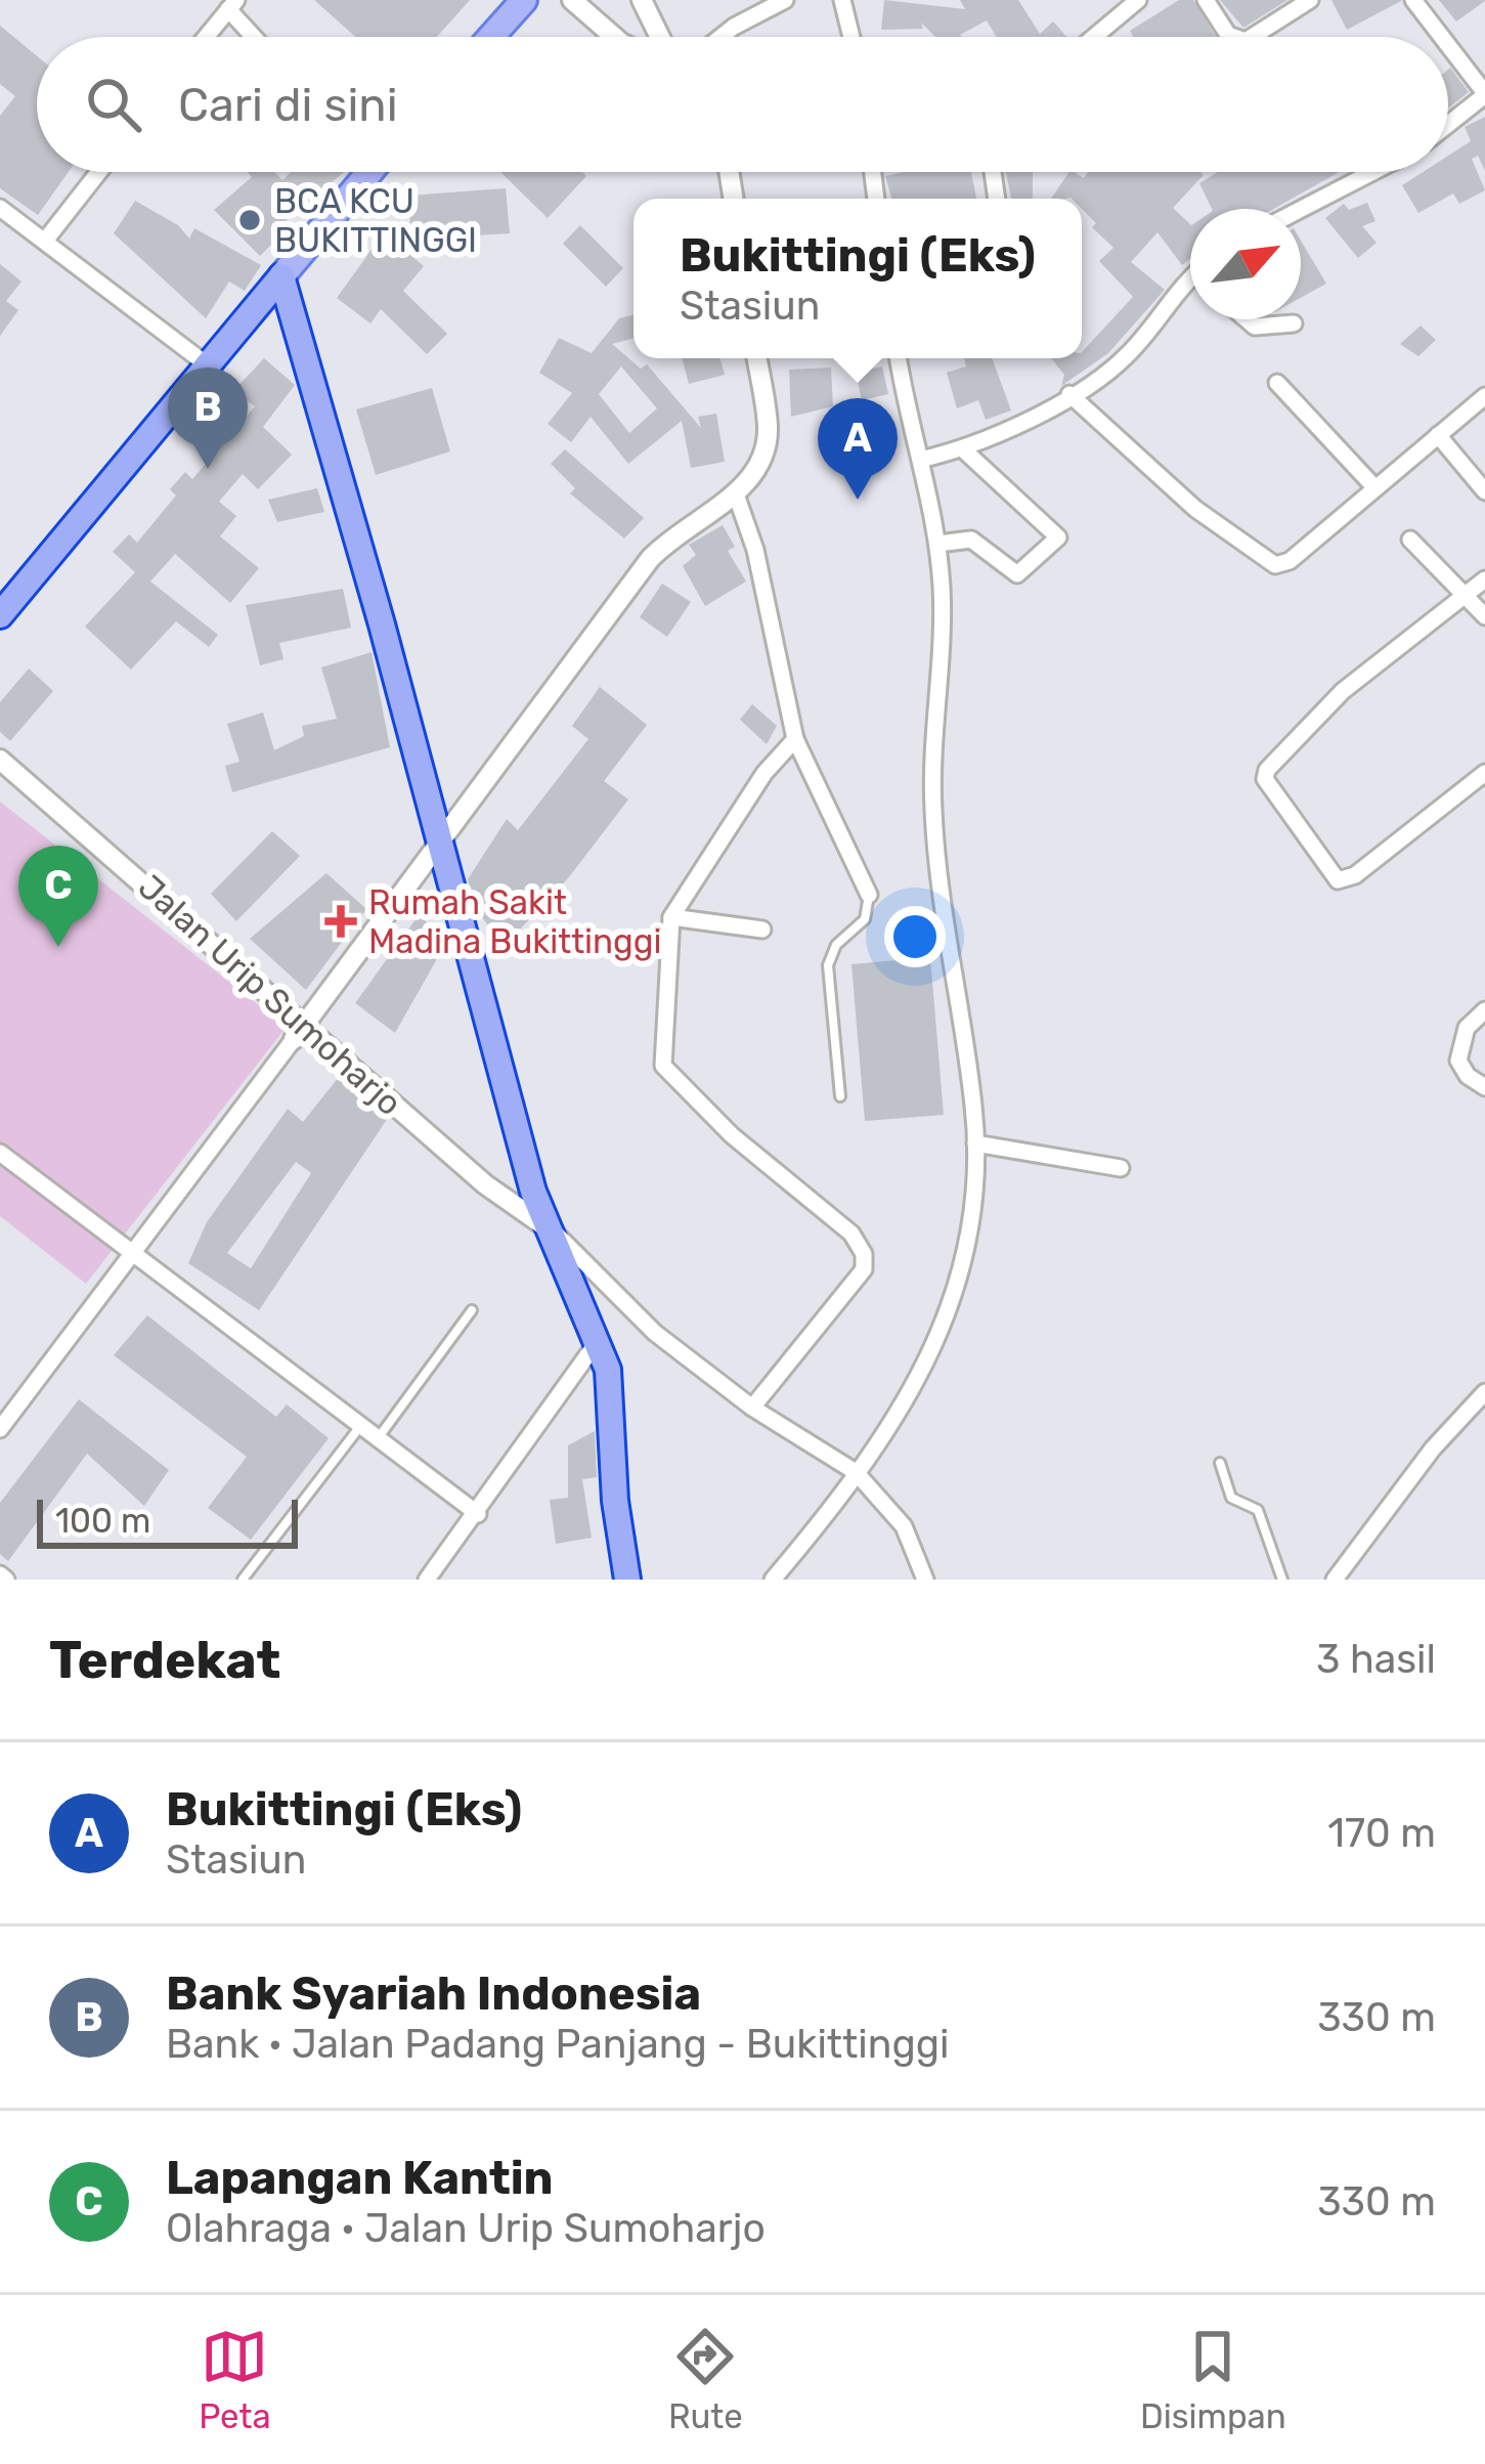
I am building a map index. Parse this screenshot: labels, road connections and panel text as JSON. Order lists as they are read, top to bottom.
{
  "streets": {
    "street": ["Jalan Urip Sumoharjo"]
  },
  "places": {
    "other": ["BCA KCU BUKITTINGGI"],
    "health": ["Rumah Sakit Madina Bukittinggi"]
  },
  "scale_bar": "100 m",
  "north": "top right",
  "page": {
    "search": "Cari di sini",
    "popup": ["Bukittingi (Eks)", "Stasiun"],
    "pins": ["B", "A", "C"],
    "scale": "100 m",
    "heading": ["Terdekat", "3 hasil"],
    "list": [
      {
        "mark": "A",
        "name": "Bukittingi (Eks)",
        "note": "Stasiun",
        "value": "170 m"
      },
      {
        "mark": "B",
        "name": "Bank Syariah Indonesia",
        "note": "Bank · Jalan Padang Panjang - Bukittinggi",
        "value": "330 m"
      },
      {
        "mark": "C",
        "name": "Lapangan Kantin",
        "note": "Olahraga · Jalan Urip Sumoharjo",
        "value": "330 m"
      }
    ],
    "nav": ["Peta", "Rute", "Disimpan"]
  }
}
